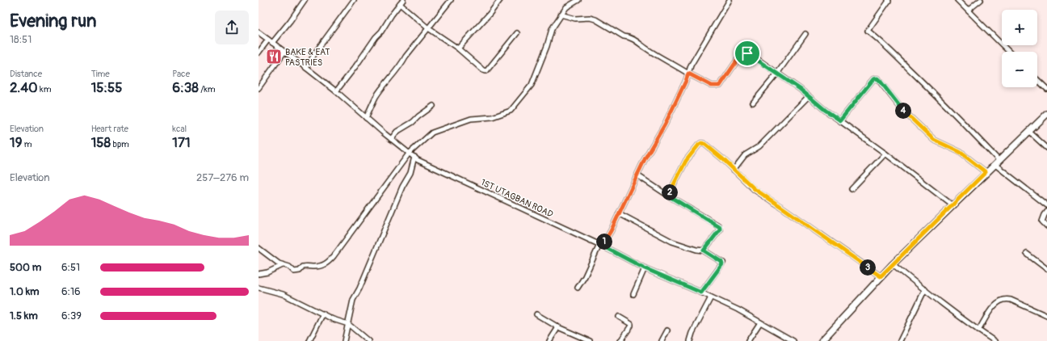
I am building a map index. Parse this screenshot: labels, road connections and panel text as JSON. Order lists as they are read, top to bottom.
{
  "streets": {
    "street": ["1ST UTAGBAN ROAD"]
  },
  "places": {
    "restaurant": ["BAKE & EAT PASTRIES"]
  },
  "page": {
    "heading": ["Evening run", "18:51"],
    "map_buttons": ["+", "−"],
    "stats": [
      ["Distance", "2.40 km"],
      ["Time", "15:55"],
      ["Pace", "6:38 /km"],
      ["Elevation", "19 m"],
      ["Heart rate", "158 bpm"],
      ["kcal", "171"]
    ],
    "pins": [
      "4",
      "2",
      "1",
      "3"
    ],
    "chart": ["Elevation", "257–276 m"],
    "list": [
      {
        "name": "500 m",
        "note": "6:51"
      },
      {
        "name": "1.0 km",
        "note": "6:16"
      },
      {
        "name": "1.5 km",
        "note": "6:39"
      }
    ]
  }
}
